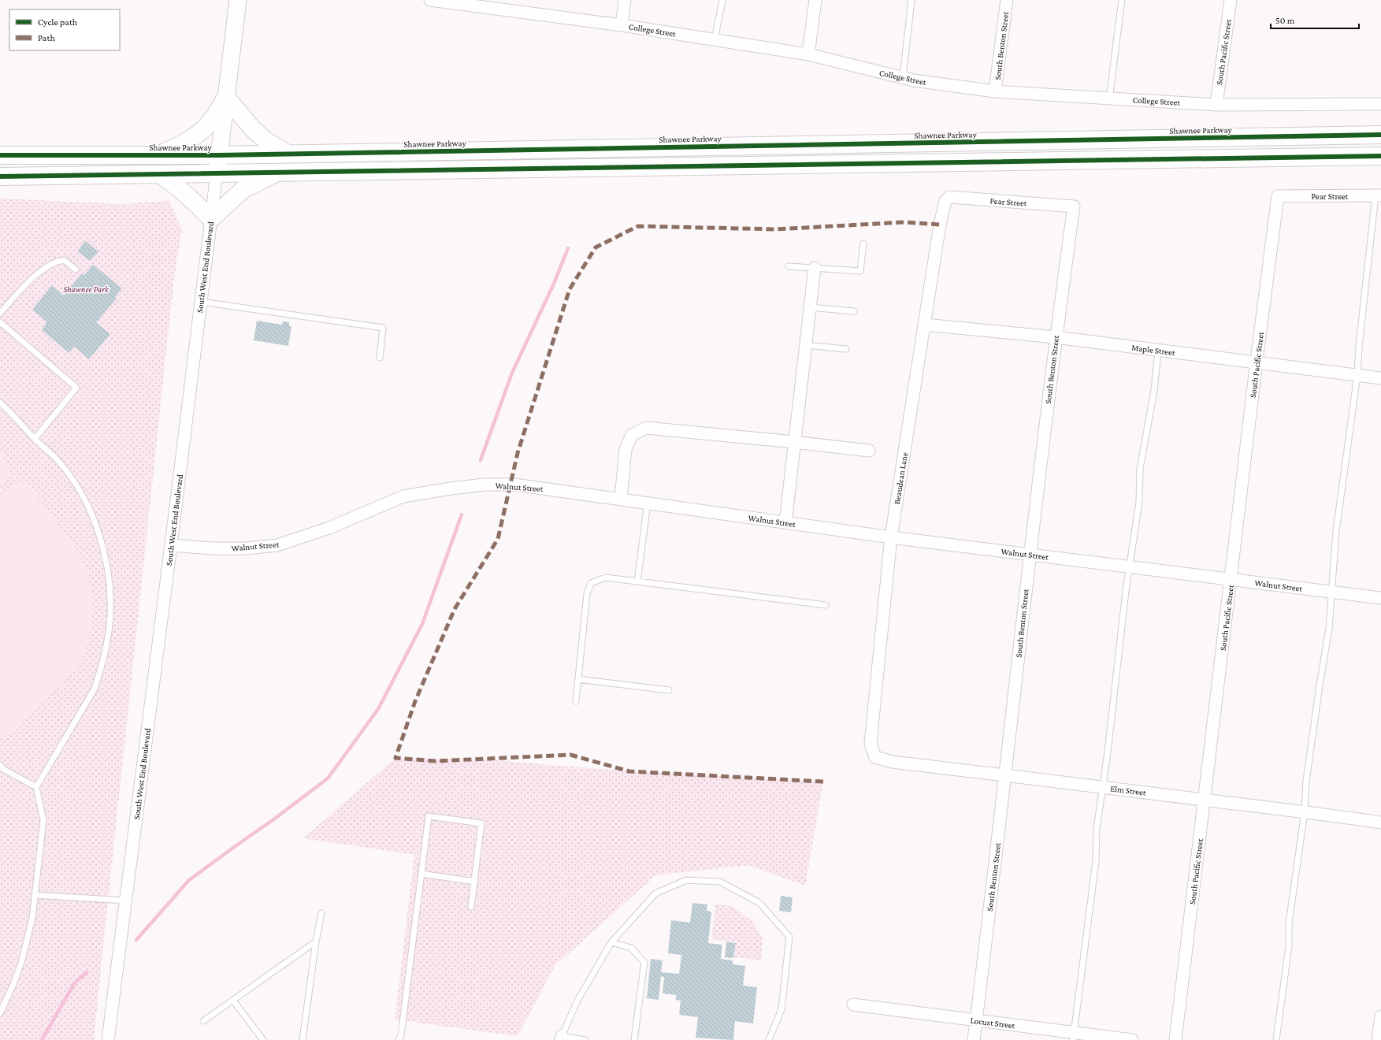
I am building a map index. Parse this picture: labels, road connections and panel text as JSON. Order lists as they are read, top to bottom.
{
  "streets": {
    "highway": ["Shawnee Parkway"],
    "street": [
      "College Street",
      "South Benton Street",
      "South Pacific Street",
      "Pear Street",
      "South West End Boulevard",
      "Maple Street",
      "Beaudean Lane",
      "Walnut Street",
      "Elm Street",
      "Locust Street"
    ]
  },
  "crossings": [
    ["College Street", "South Benton Street"],
    ["College Street", "South Pacific Street"],
    ["South Benton Street", "Pear Street"],
    ["South Benton Street", "Maple Street"],
    ["South Benton Street", "Walnut Street"],
    ["South Benton Street", "Elm Street"],
    ["South Benton Street", "Locust Street"],
    ["South Pacific Street", "Pear Street"],
    ["South Pacific Street", "Maple Street"],
    ["South Pacific Street", "Walnut Street"],
    ["South Pacific Street", "Elm Street"],
    ["Shawnee Parkway", "South West End Boulevard"],
    ["Pear Street", "Beaudean Lane"],
    ["South West End Boulevard", "Walnut Street"],
    ["Maple Street", "Beaudean Lane"],
    ["Beaudean Lane", "Walnut Street"],
    ["Beaudean Lane", "Elm Street"]
  ],
  "parks": ["Shawnee Park"],
  "legend": ["Cycle path", "Path"],
  "scale_bar": "50 m"
}
